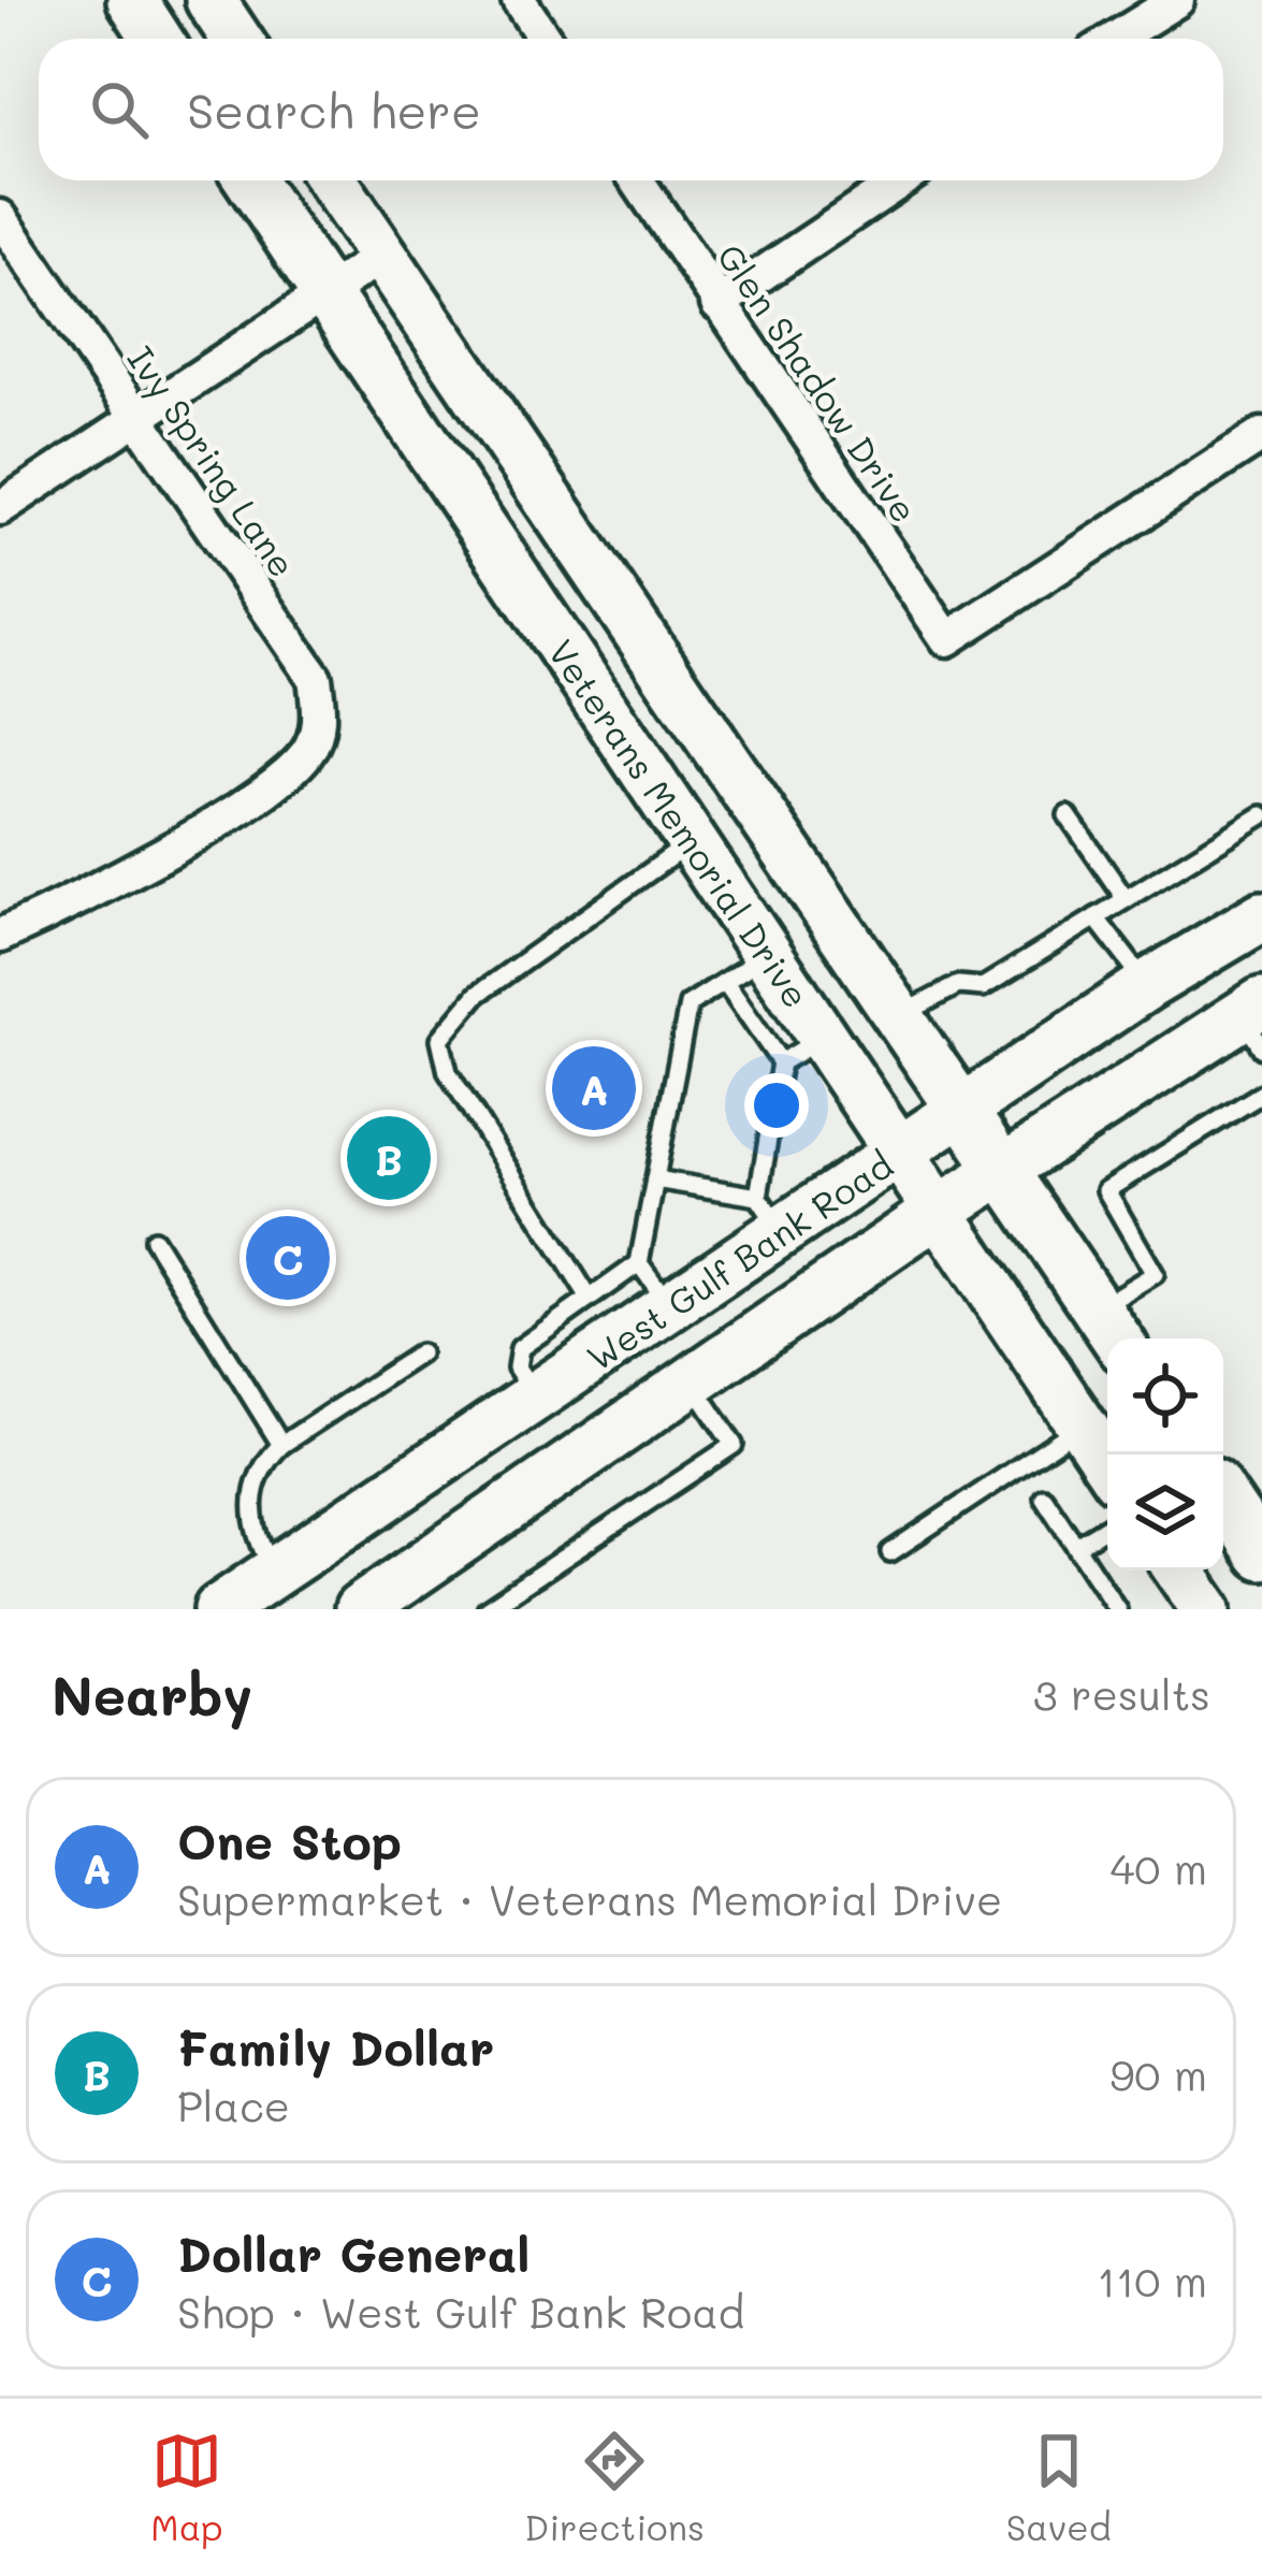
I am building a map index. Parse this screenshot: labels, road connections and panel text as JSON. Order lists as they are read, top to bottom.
{
  "streets": {
    "main road": ["Veterans Memorial Drive", "West Gulf Bank Road"],
    "street": ["Glen Shadow Drive", "Ivy Spring Lane"]
  },
  "crossings": [
    ["Veterans Memorial Drive", "West Gulf Bank Road"]
  ],
  "page": {
    "search": "Search here",
    "pins": ["A", "B", "C"],
    "heading": ["Nearby", "3 results"],
    "list": [
      {
        "mark": "A",
        "name": "One Stop",
        "note": "Supermarket · Veterans Memorial Drive",
        "value": "40 m"
      },
      {
        "mark": "B",
        "name": "Family Dollar",
        "note": "Place",
        "value": "90 m"
      },
      {
        "mark": "C",
        "name": "Dollar General",
        "note": "Shop · West Gulf Bank Road",
        "value": "110 m"
      }
    ],
    "nav": ["Map", "Directions", "Saved"]
  }
}
